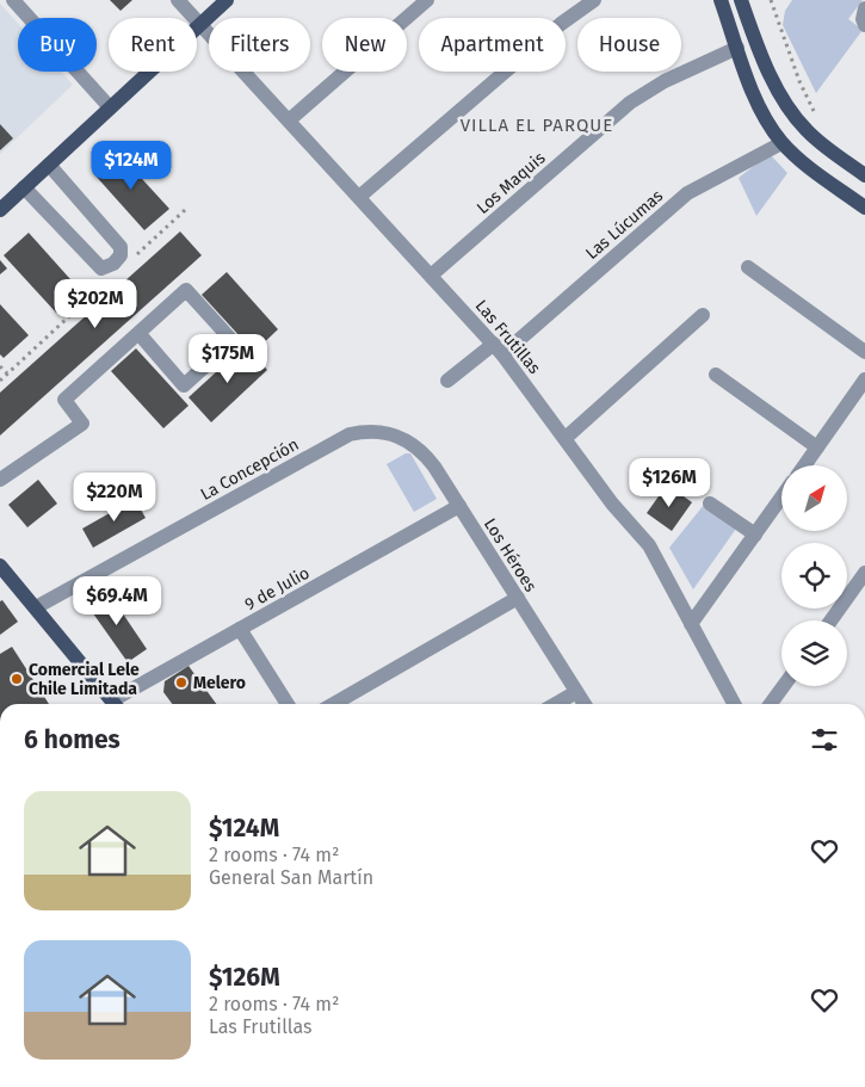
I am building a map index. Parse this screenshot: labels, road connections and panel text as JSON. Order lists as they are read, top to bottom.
{
  "streets": {
    "street": [
      "Los Maquis",
      "Las Lúcumas",
      "Las Frutillas",
      "La Concepción",
      "Los Héroes",
      "9 de Julio"
    ]
  },
  "crossings": [
    ["Los Maquis", "Las Frutillas"],
    ["Las Lúcumas", "Las Frutillas"],
    ["La Concepción", "Los Héroes"],
    ["Los Héroes", "9 de Julio"]
  ],
  "districts": ["VILLA EL PARQUE"],
  "places": ["Comercial Lele Chile Limitada", "Melero"],
  "north": "top right",
  "page": {
    "chip": [
      "Buy",
      "Rent",
      "Filters",
      "New",
      "Apartment",
      "House"
    ],
    "price": [
      "$124M",
      "$202M",
      "$175M",
      "$126M",
      "$220M",
      "$69.4M"
    ],
    "heading": "6 homes",
    "list": [
      {
        "name": "$124M",
        "note": "2 rooms · 74 m² · General San Martín"
      },
      {
        "name": "$126M",
        "note": "2 rooms · 74 m² · Las Frutillas"
      }
    ]
  }
}
